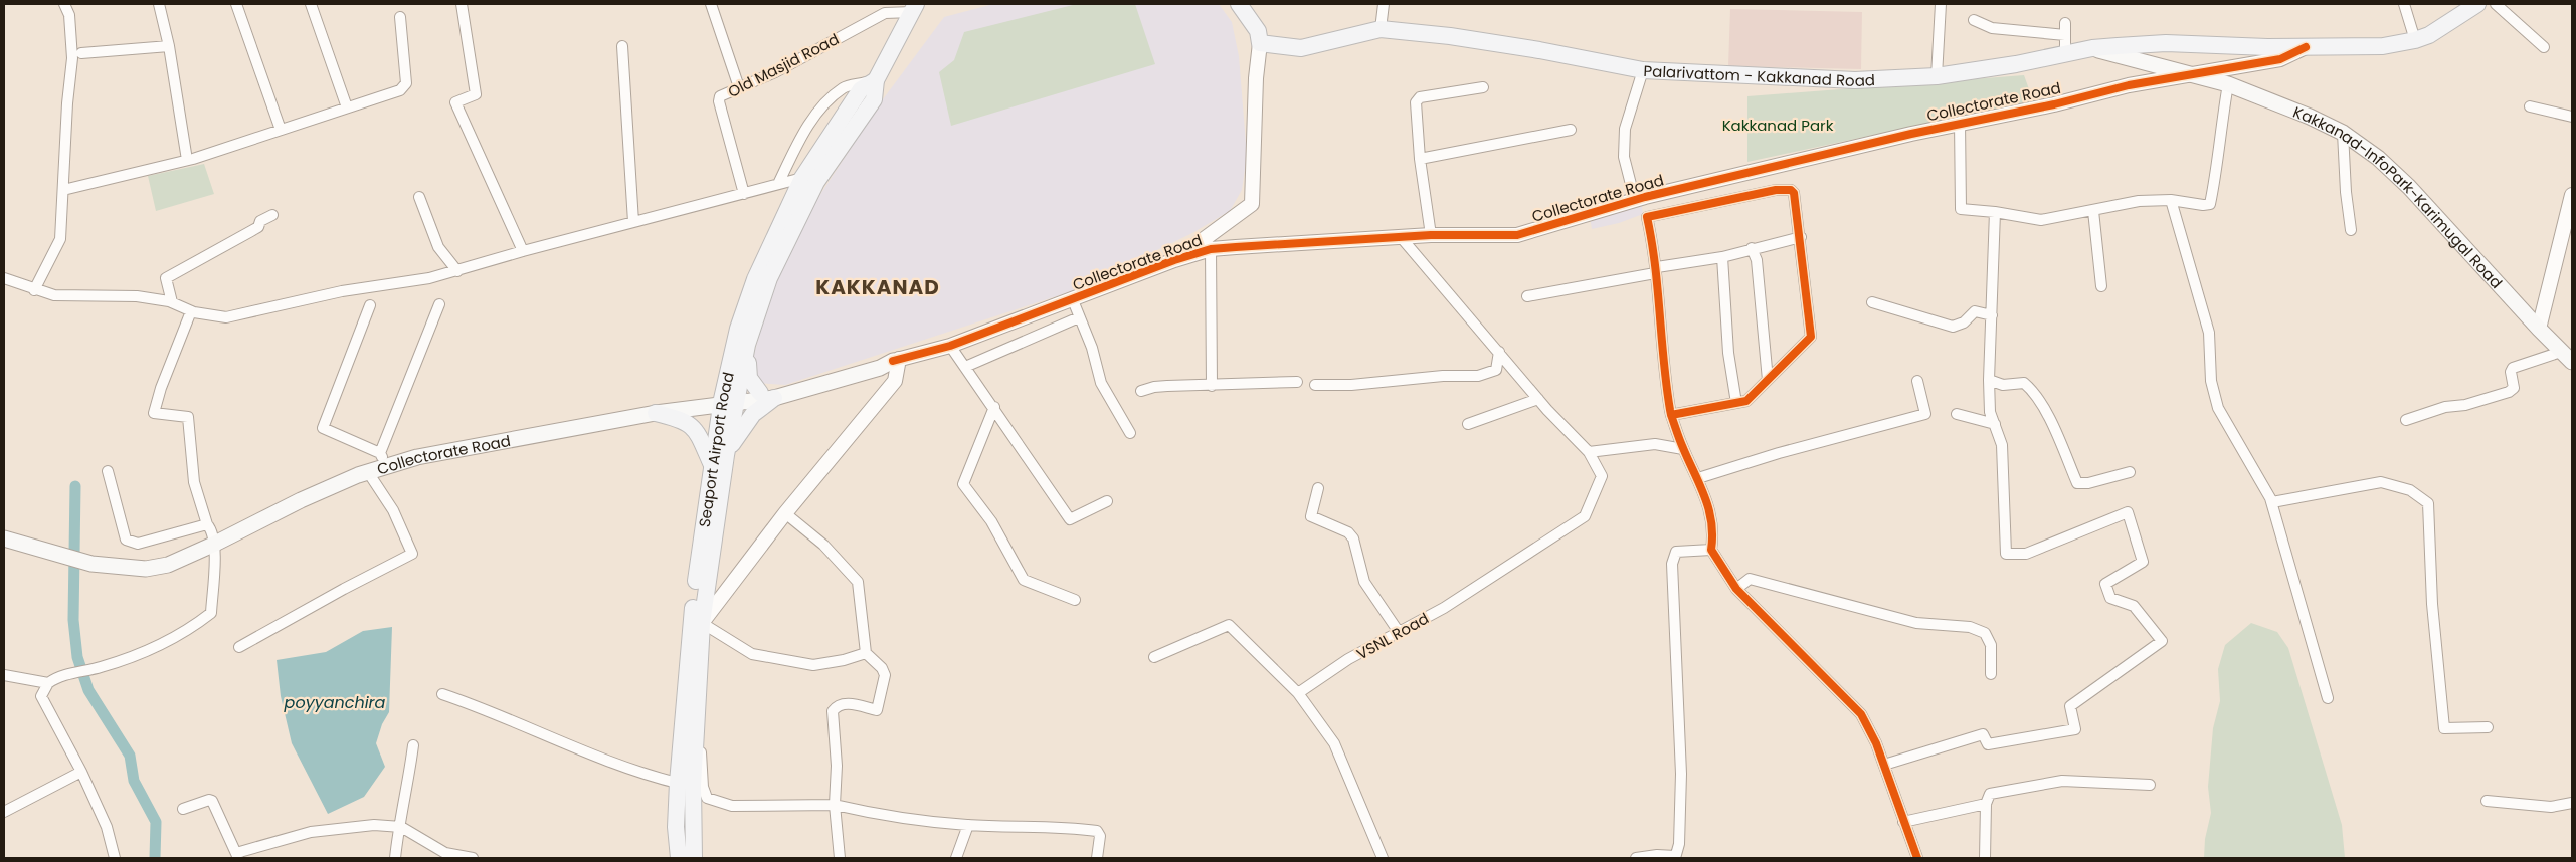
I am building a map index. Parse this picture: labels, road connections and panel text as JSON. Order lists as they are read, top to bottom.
{
  "streets": {
    "main road": [
      "Palarivattom - Kakkanad Road",
      "Collectorate Road",
      "Kakkanad-InfoPark-Karimugal Road",
      "Seaport Airport Road"
    ],
    "street": ["Old Masjid Road", "VSNL Road"]
  },
  "crossings": [
    ["Old Masjid Road", "Seaport Airport Road"],
    ["Palarivattom - Kakkanad Road", "Collectorate Road"],
    ["Palarivattom - Kakkanad Road", "Kakkanad-InfoPark-Karimugal Road"],
    ["Collectorate Road", "Kakkanad-InfoPark-Karimugal Road"],
    ["Collectorate Road", "Seaport Airport Road"]
  ],
  "districts": ["KAKKANAD"],
  "water": ["poyyanchira"],
  "parks": ["Kakkanad Park"]
}
